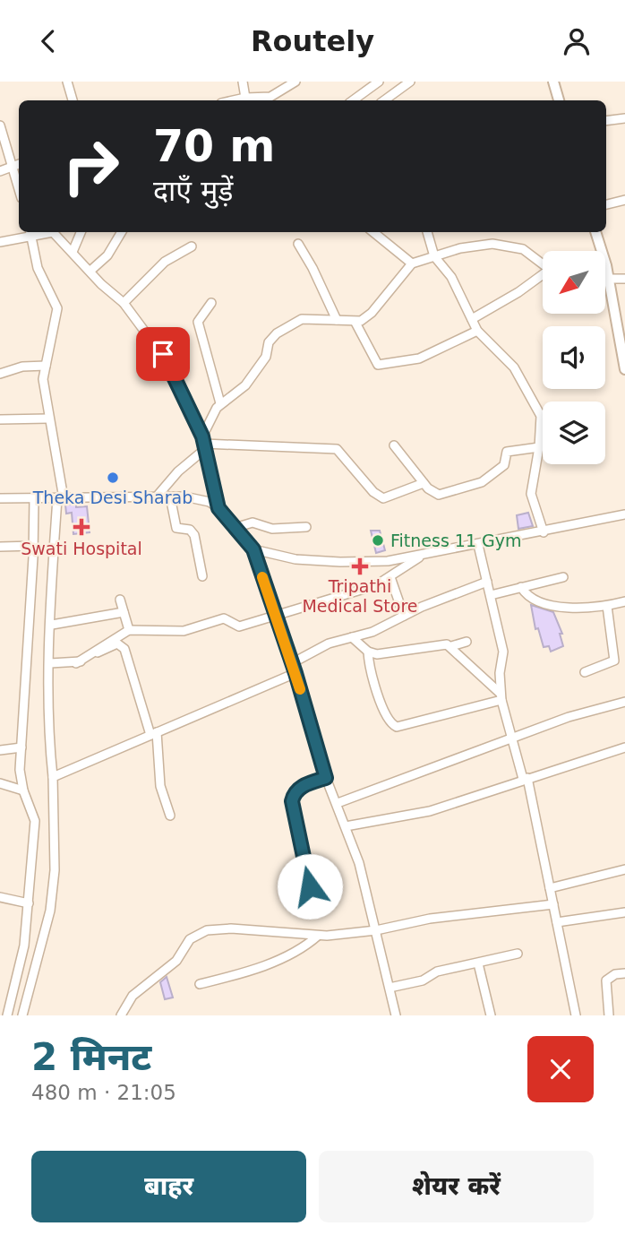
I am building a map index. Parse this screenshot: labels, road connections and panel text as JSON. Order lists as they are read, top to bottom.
{
  "places": {
    "other": ["Theka Desi Sharab", "Fitness 11 Gym"],
    "health": ["Swati Hospital", "Tripathi Medical Store"]
  },
  "north": "bottom left",
  "page": {
    "header": "Routely",
    "turn": ["70 m", "दाएँ मुड़ें"],
    "heading": ["2 मिनट", "480 m · 21:05"],
    "buttons": ["बाहर", "शेयर करें"]
  }
}
